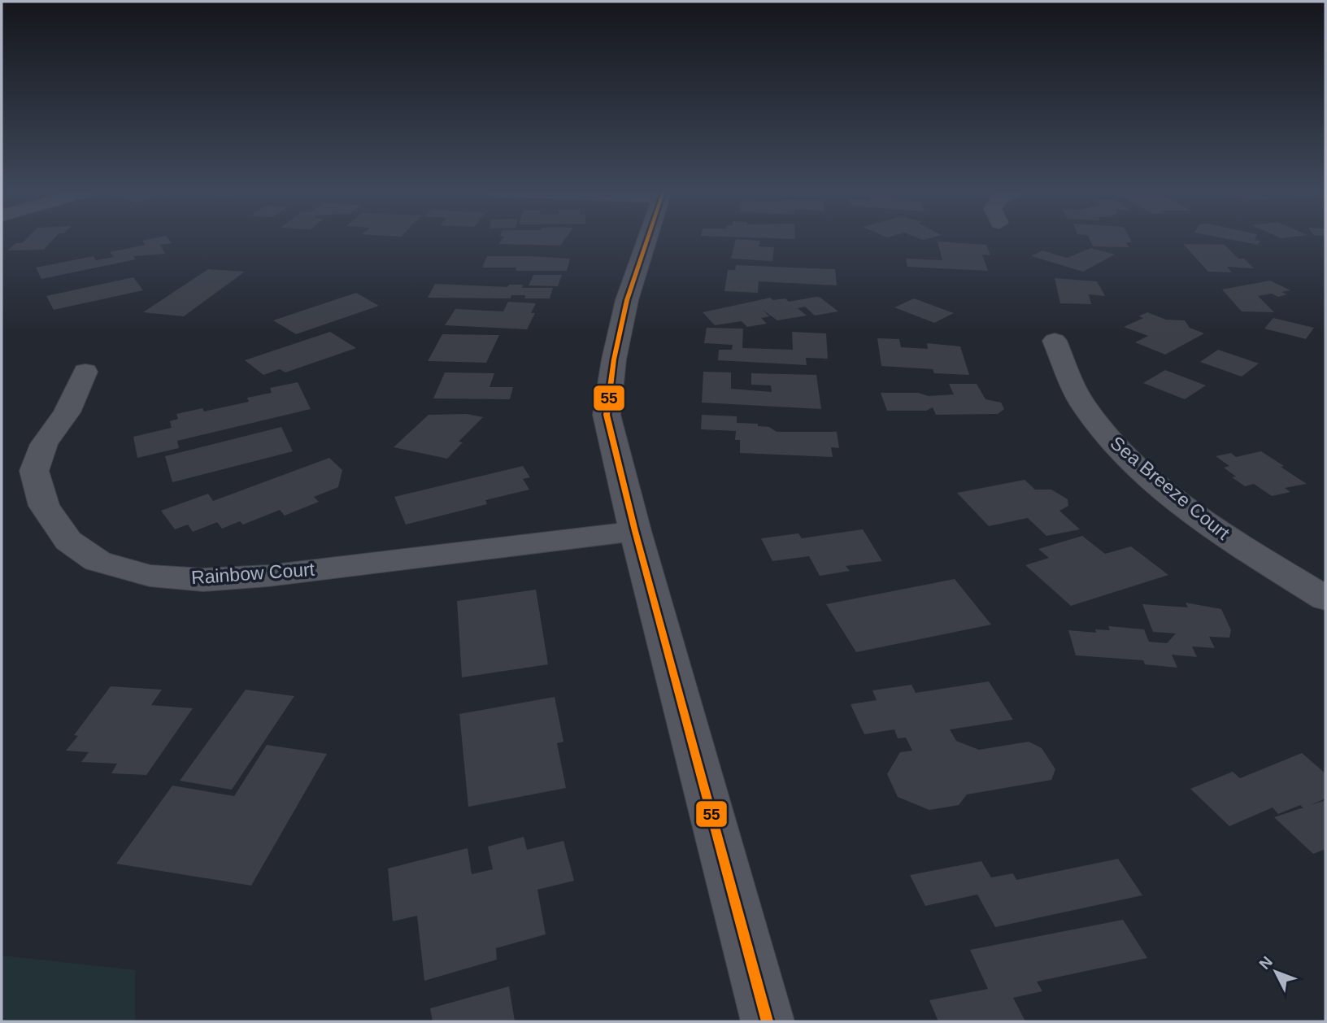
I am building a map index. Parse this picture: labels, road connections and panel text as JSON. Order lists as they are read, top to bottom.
{
  "streets": {
    "street": ["Sea Breeze Court", "Rainbow Court"]
  },
  "lines": ["transit line 55"],
  "north": "top left"
}
